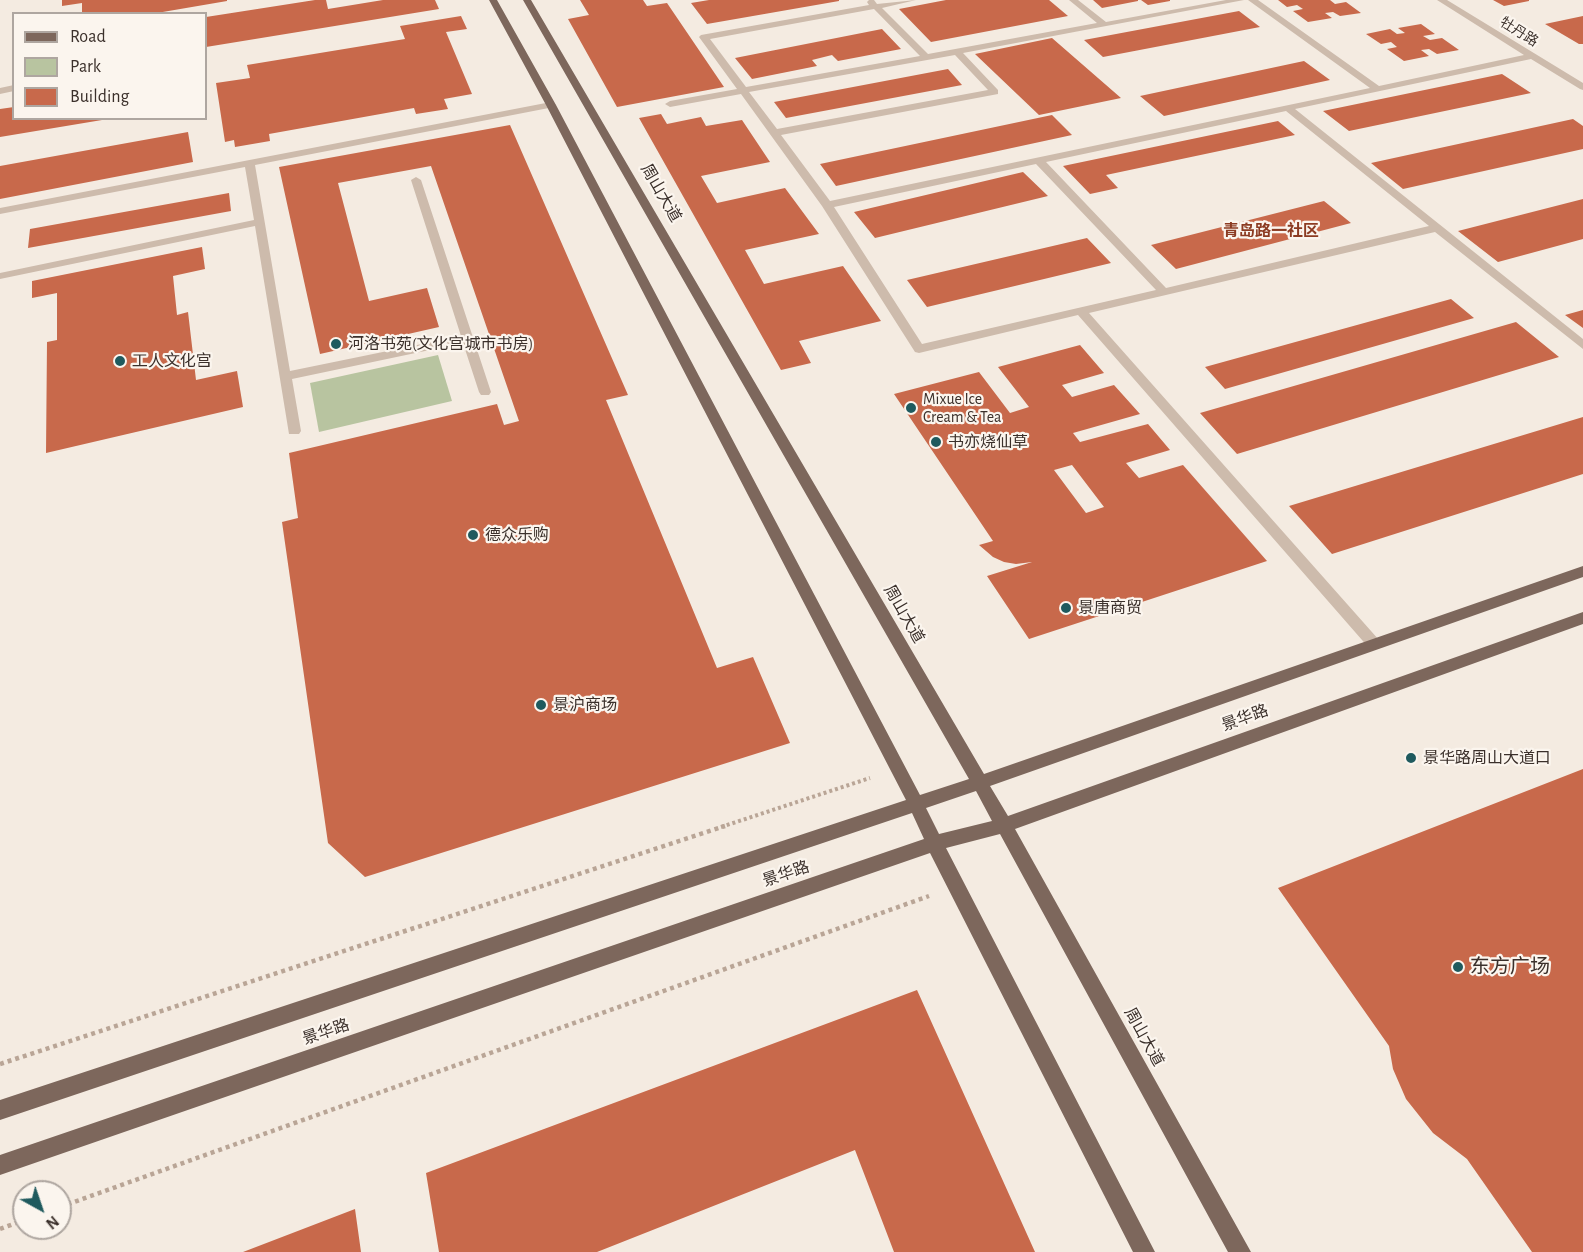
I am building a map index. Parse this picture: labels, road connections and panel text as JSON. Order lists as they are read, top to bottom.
{
  "streets": {
    "main road": ["周山大道", "景华路"],
    "street": ["牡丹路"]
  },
  "crossings": [
    ["周山大道", "景华路"]
  ],
  "districts": ["青岛路一社区"],
  "places": [
    "河洛书苑(文化宫城市书房)",
    "工人文化宫",
    "Mixue Ice Cream & Tea",
    "书亦烧仙草",
    "德众乐购",
    "景唐商贸",
    "景沪商场",
    "景华路周山大道口",
    "东方广场"
  ],
  "legend": ["Road", "Park", "Building"],
  "north": "bottom right"
}
